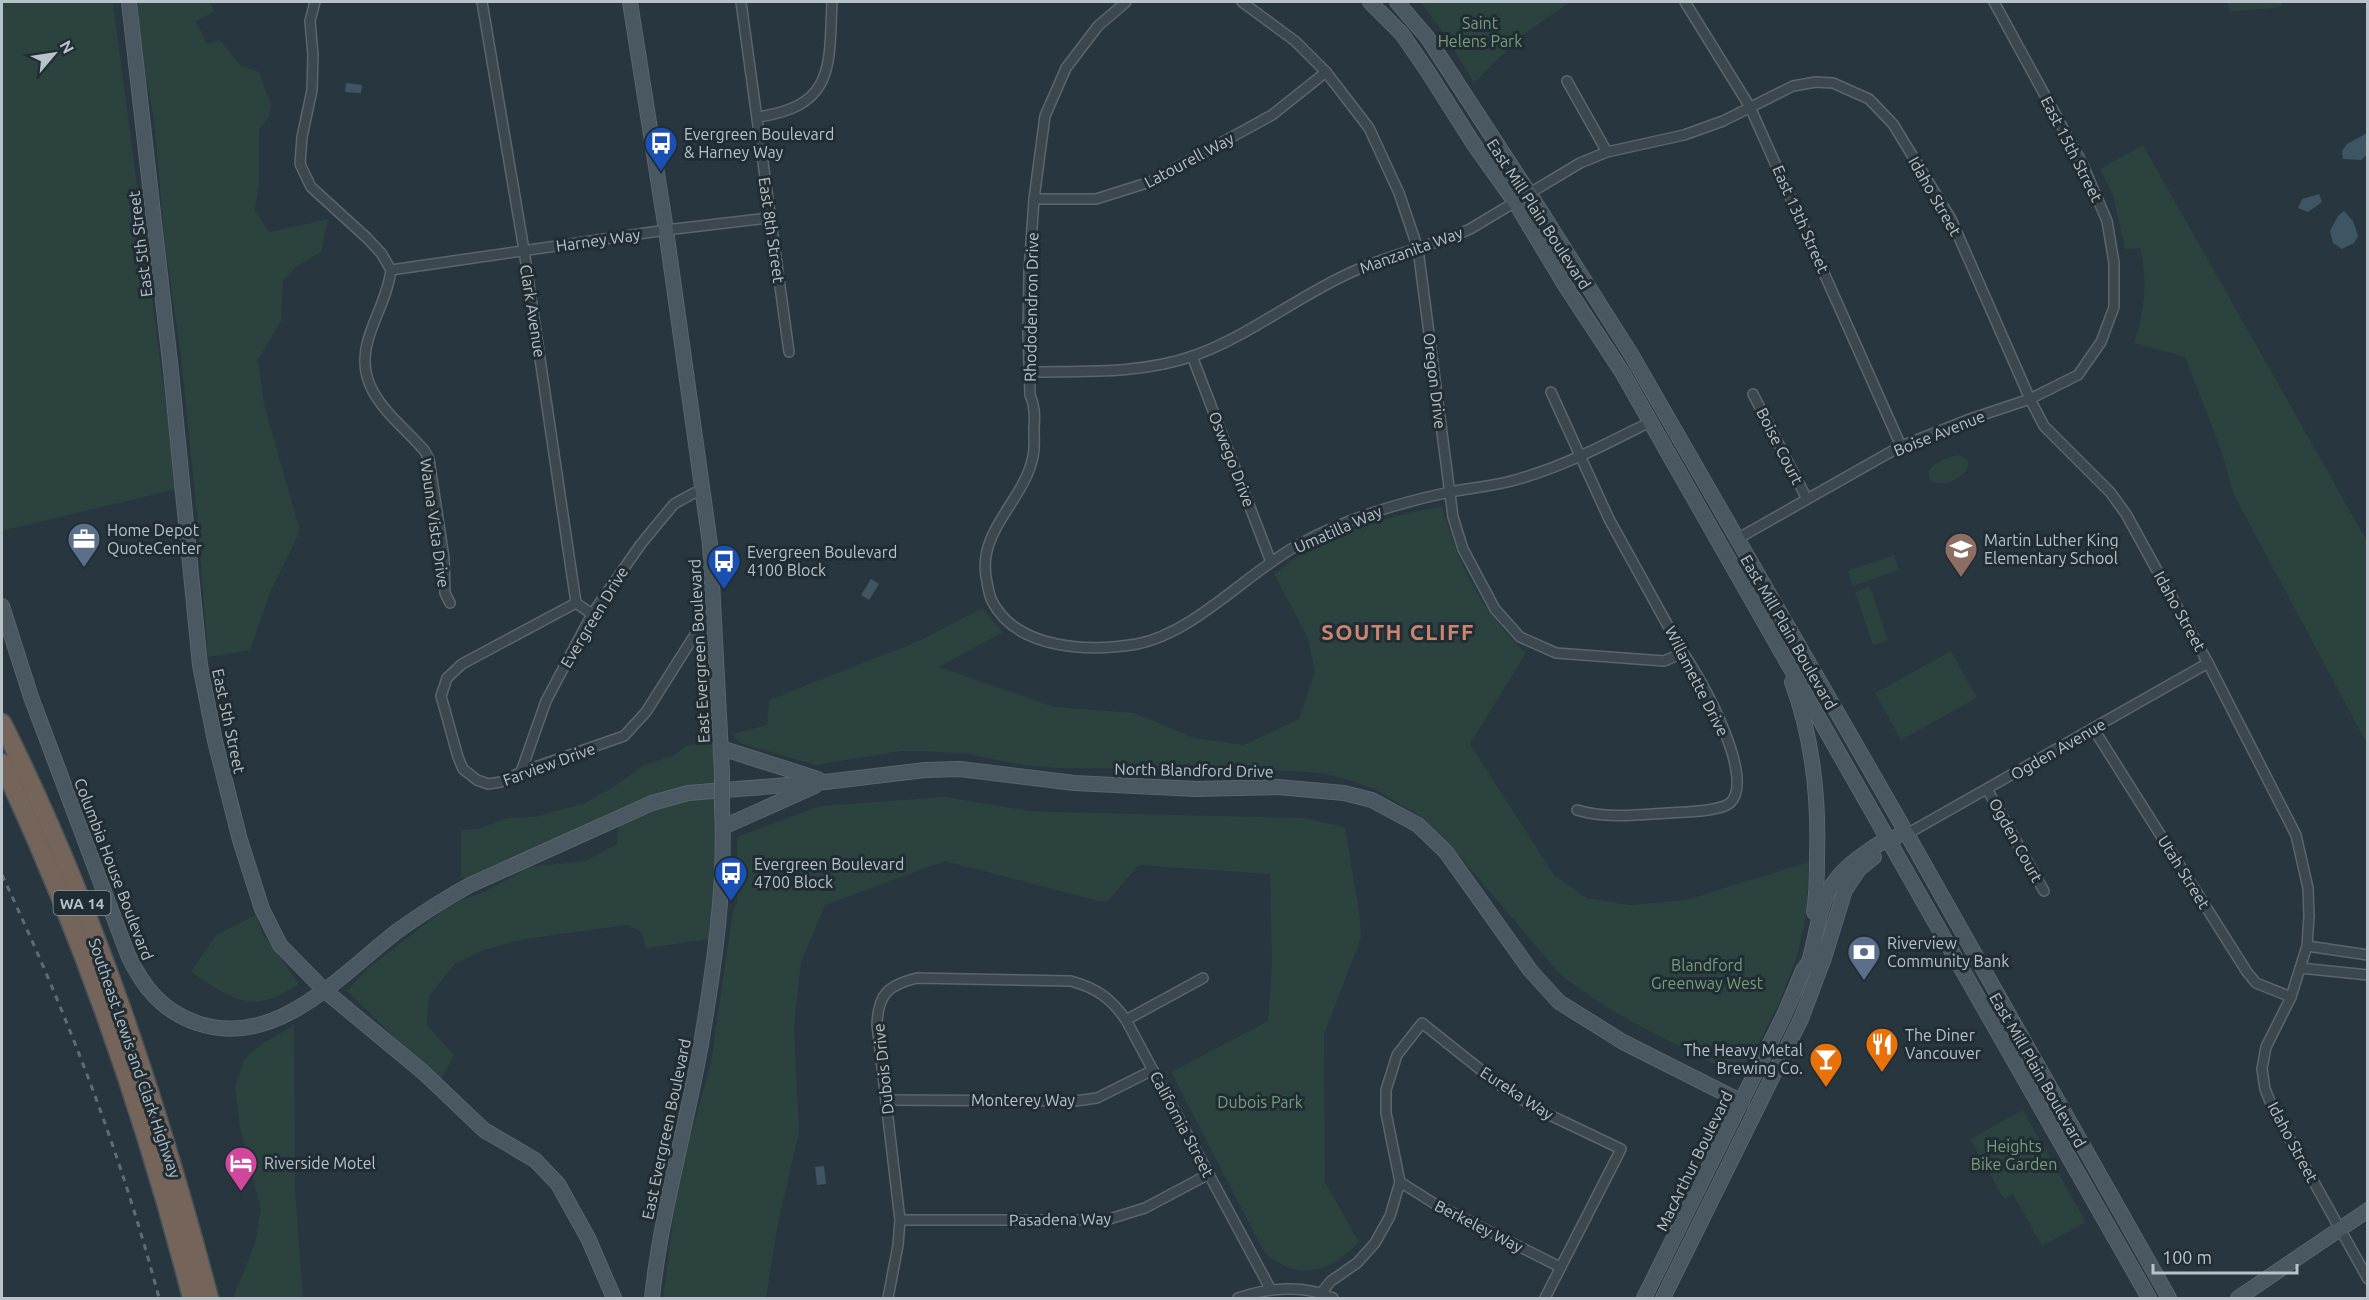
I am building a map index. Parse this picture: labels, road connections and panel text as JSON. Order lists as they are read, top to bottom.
{
  "streets": {
    "highway": ["WA 14", "Southeast Lewis and Clark Highway"],
    "street": [
      "East 15th Street",
      "Latourell Way",
      "Idaho Street",
      "East Mill Plain Boulevard",
      "East 13th Street",
      "East 8th Street",
      "Harney Way",
      "East 5th Street",
      "Manzanita Way",
      "Rhododendron Drive",
      "Clark Avenue",
      "Oregon Drive",
      "Boise Avenue",
      "Boise Court",
      "Oswego Drive",
      "Wauna Vista Drive",
      "Umatilla Way",
      "Evergreen Drive",
      "East Evergreen Boulevard",
      "Willamette Drive",
      "Ogden Avenue",
      "Farview Drive",
      "North Blandford Drive",
      "Ogden Court",
      "Columbia House Boulevard",
      "Utah Street",
      "Dubois Drive",
      "Eureka Way",
      "Monterey Way",
      "California Street",
      "MacArthur Boulevard",
      "Pasadena Way",
      "Berkeley Way"
    ]
  },
  "crossings": [
    ["East 15th Street", "Boise Avenue"],
    ["Latourell Way", "Rhododendron Drive"],
    ["Latourell Way", "Oregon Drive"],
    ["Idaho Street", "East 13th Street"],
    ["Idaho Street", "Manzanita Way"],
    ["Idaho Street", "Boise Avenue"],
    ["Idaho Street", "Ogden Avenue"],
    ["Idaho Street", "Utah Street"],
    ["East Mill Plain Boulevard", "Manzanita Way"],
    ["East Mill Plain Boulevard", "Boise Avenue"],
    ["East Mill Plain Boulevard", "Umatilla Way"],
    ["East Mill Plain Boulevard", "Ogden Avenue"],
    ["East Mill Plain Boulevard", "MacArthur Boulevard"],
    ["East 13th Street", "Manzanita Way"],
    ["East 13th Street", "Boise Avenue"],
    ["East 8th Street", "Harney Way"],
    ["Harney Way", "Clark Avenue"],
    ["Harney Way", "Wauna Vista Drive"],
    ["Harney Way", "East Evergreen Boulevard"],
    ["East 5th Street", "Columbia House Boulevard"],
    ["Manzanita Way", "Rhododendron Drive"],
    ["Manzanita Way", "Oregon Drive"],
    ["Manzanita Way", "Oswego Drive"],
    ["Rhododendron Drive", "Umatilla Way"],
    ["Clark Avenue", "Farview Drive"],
    ["Oregon Drive", "Umatilla Way"],
    ["Oregon Drive", "Willamette Drive"],
    ["Boise Avenue", "Boise Court"],
    ["Oswego Drive", "Umatilla Way"],
    ["Umatilla Way", "Willamette Drive"],
    ["Evergreen Drive", "East Evergreen Boulevard"],
    ["Evergreen Drive", "Farview Drive"],
    ["East Evergreen Boulevard", "Farview Drive"],
    ["Ogden Avenue", "Ogden Court"],
    ["Ogden Avenue", "Utah Street"],
    ["Ogden Avenue", "MacArthur Boulevard"],
    ["North Blandford Drive", "Columbia House Boulevard"],
    ["North Blandford Drive", "MacArthur Boulevard"],
    ["Dubois Drive", "Monterey Way"],
    ["Dubois Drive", "California Street"],
    ["Dubois Drive", "Pasadena Way"],
    ["Eureka Way", "Berkeley Way"],
    ["Monterey Way", "California Street"],
    ["California Street", "Pasadena Way"]
  ],
  "districts": ["SOUTH CLIFF"],
  "parks": [
    "Saint Helens Park",
    "Blandford Greenway West",
    "Dubois Park",
    "Heights Bike Garden"
  ],
  "places": {
    "bus stop": ["Evergreen Boulevard & Harney Way", "Evergreen Boulevard 4100 Block", "Evergreen Boulevard 4700 Block"],
    "office": ["Home Depot QuoteCenter"],
    "school or university": ["Martin Luther King Elementary School"],
    "bank": ["Riverview Community Bank"],
    "restaurant": ["The Diner Vancouver"],
    "bar": ["The Heavy Metal Brewing Co."],
    "hotel": ["Riverside Motel"]
  },
  "scale_bar": "100 m",
  "north": "top right"
}
